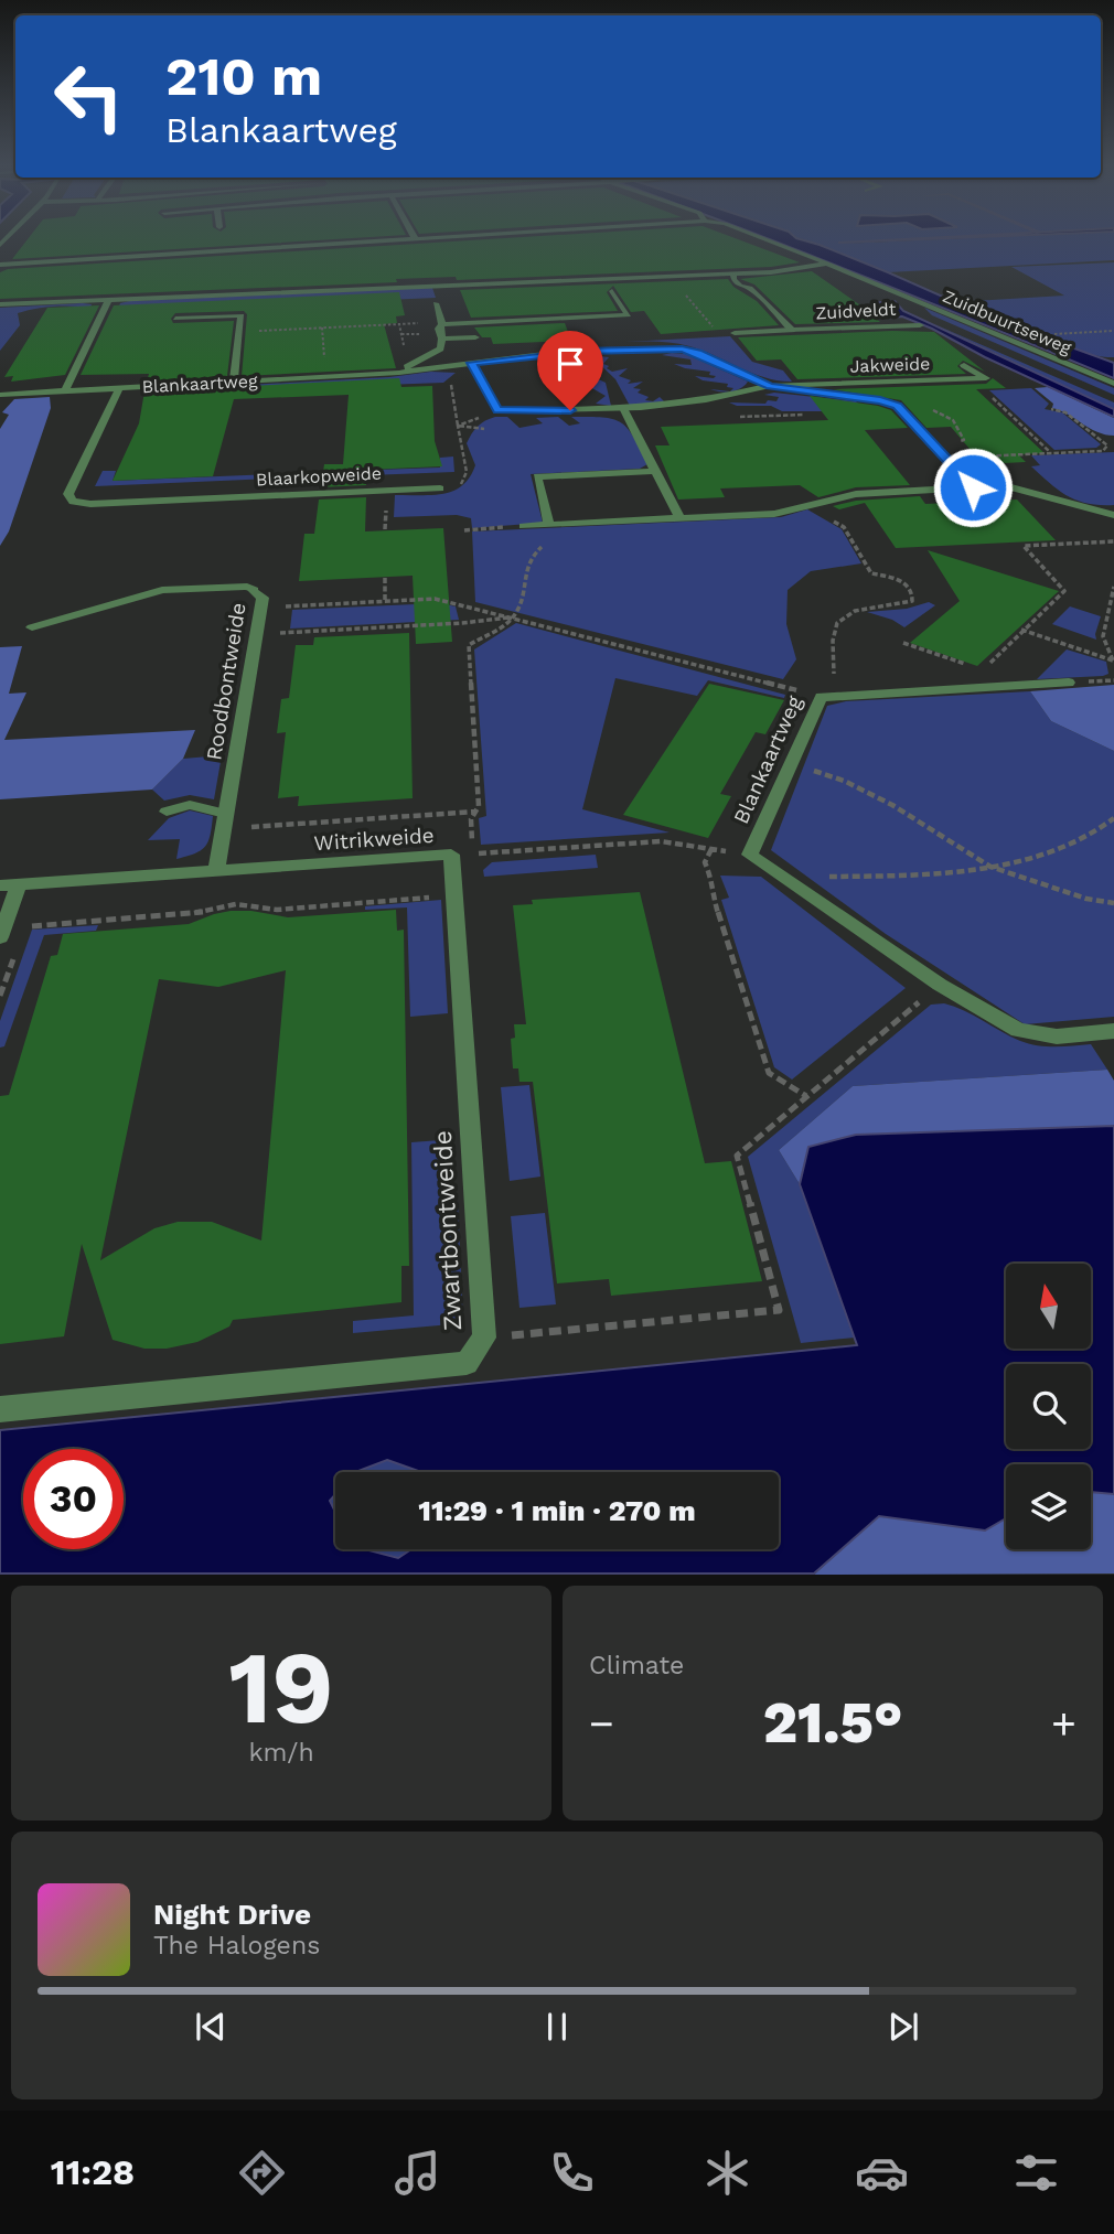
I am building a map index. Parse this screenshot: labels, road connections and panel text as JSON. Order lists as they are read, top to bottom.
{
  "streets": {
    "street": [
      "Zuidveldt",
      "Zuidbuurtseweg",
      "Jakweide",
      "Blankaartweg",
      "Blaarkopweide",
      "Roodbontweide",
      "Witrikweide",
      "Zwartbontweide"
    ]
  },
  "crossings": [
    ["Jakweide", "Blankaartweg"],
    ["Blankaartweg", "Blaarkopweide"],
    ["Roodbontweide", "Witrikweide"],
    ["Witrikweide", "Zwartbontweide"]
  ],
  "north": "top",
  "page": {
    "turn": ["210 m", "Blankaartweg"],
    "limit": "30",
    "trip": "11:29 · 1 min · 270 m",
    "tile": [
      ["19", "km/h"],
      "Climate"
    ],
    "heat": ["−", "21.5°", "+"],
    "song": ["Night Drive", "The Halogens"],
    "tabs": "11:28"
  }
}
